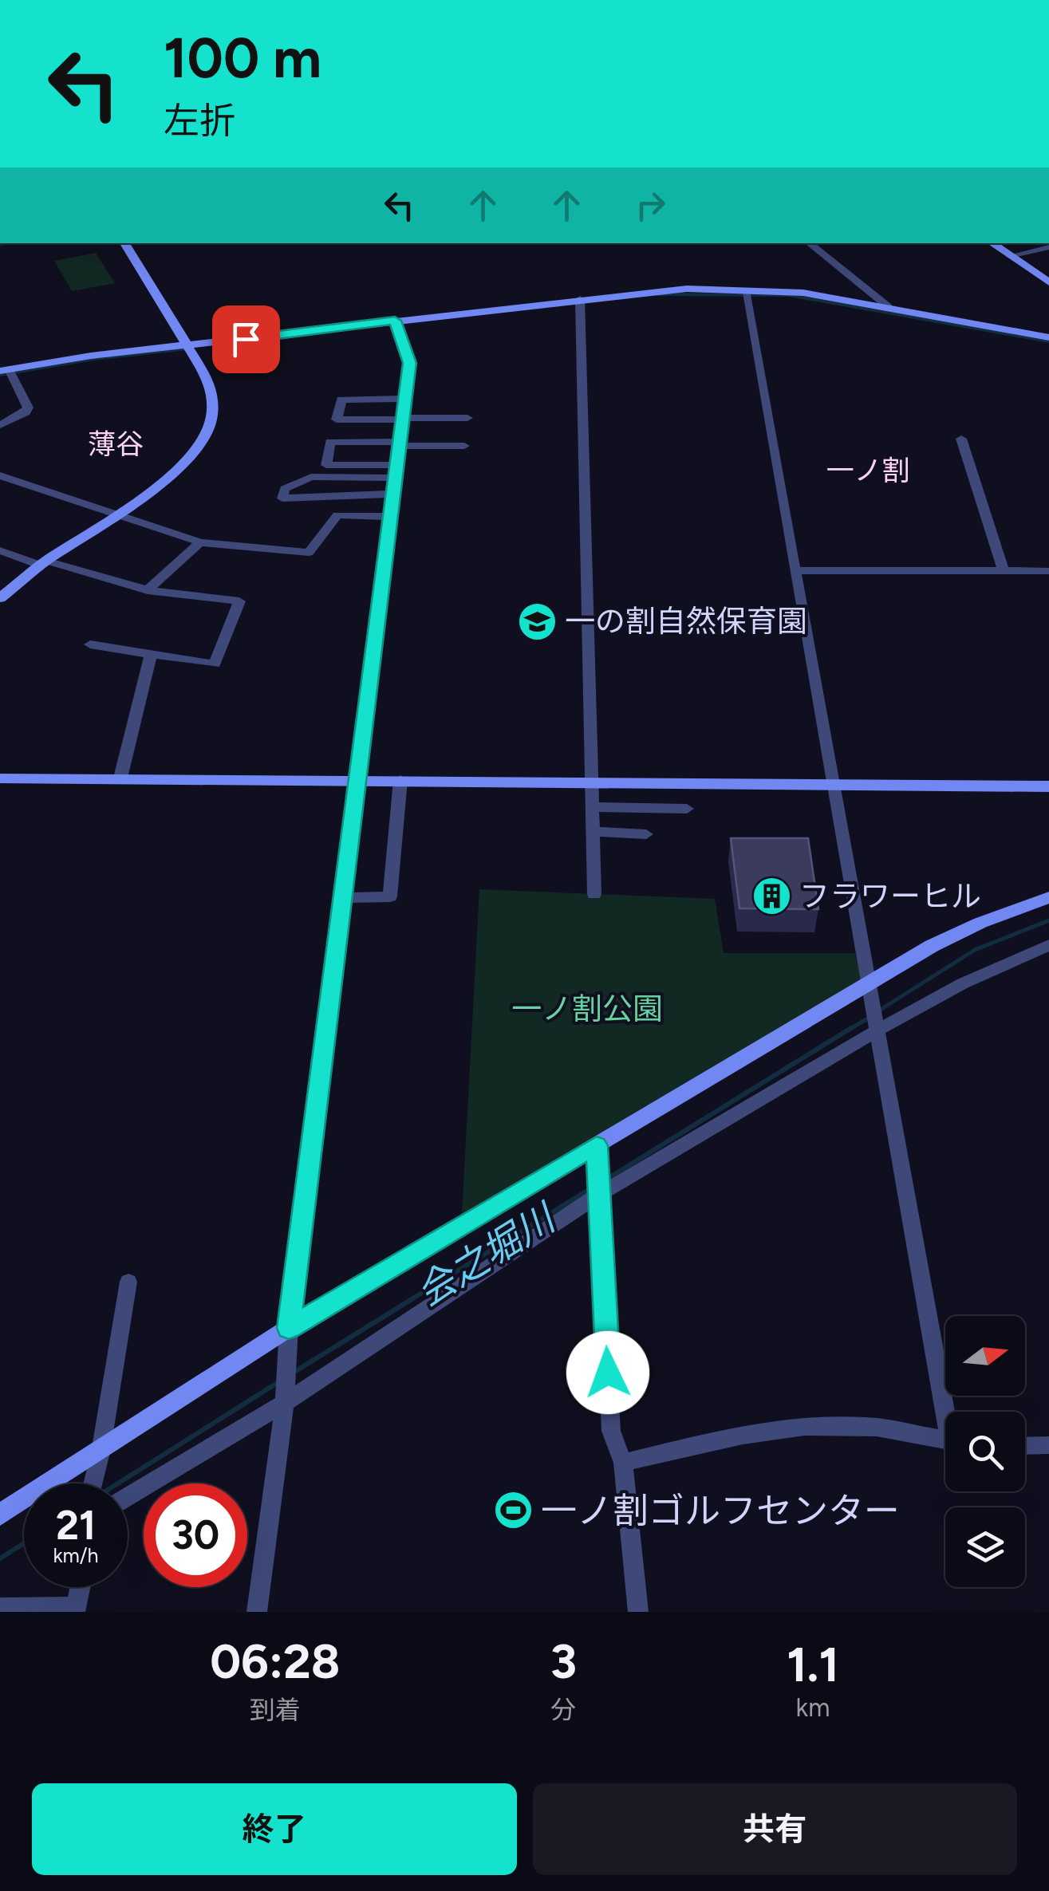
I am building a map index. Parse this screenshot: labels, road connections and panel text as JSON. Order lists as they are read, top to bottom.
{
  "districts": ["薄谷", "一ノ割"],
  "water": ["会之堀川"],
  "parks": ["一ノ割公園"],
  "places": {
    "school or university": ["一の割自然保育園"],
    "building": ["フラワーヒル"],
    "sports": ["一ノ割ゴルフセンター"]
  },
  "north": "right",
  "page": {
    "turn": ["100 m", "左折"],
    "speed": "21 km/h",
    "limit": "30",
    "eta": [
      "06:28",
      "到着",
      "3",
      "分",
      "1.1",
      "km"
    ],
    "buttons": ["終了", "共有"]
  }
}
